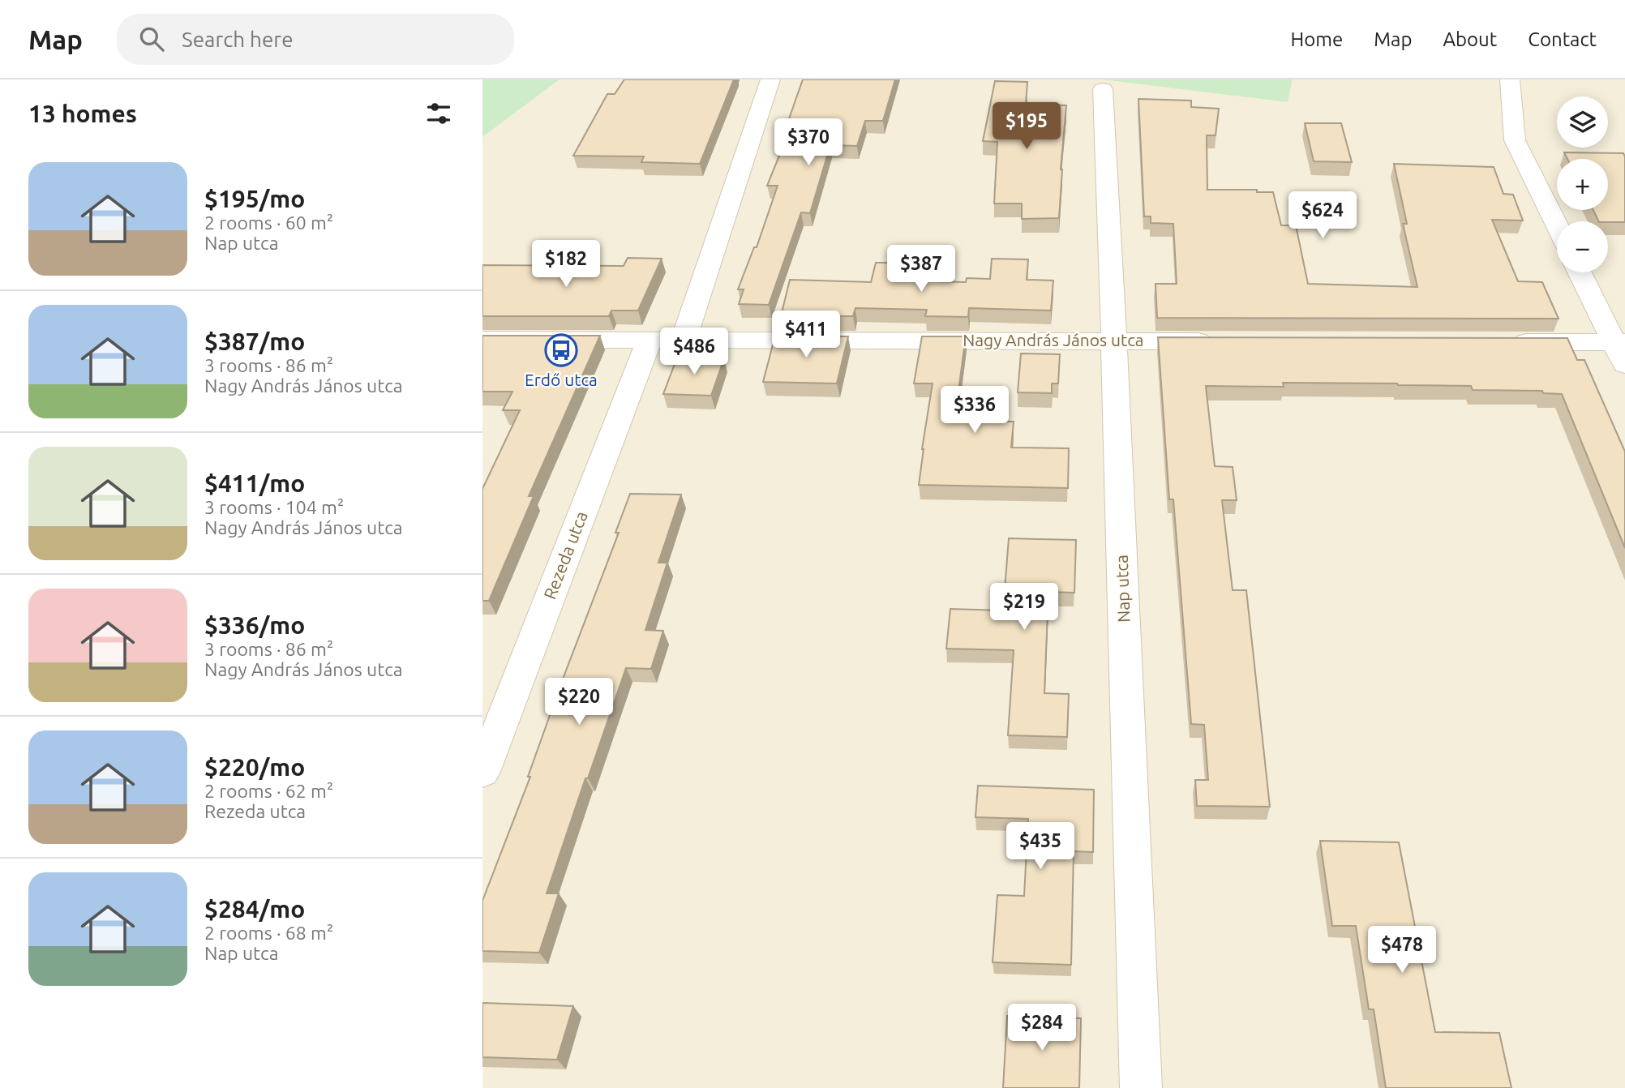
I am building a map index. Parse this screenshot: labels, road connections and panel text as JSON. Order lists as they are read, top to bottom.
{
  "streets": {
    "street": ["Nagy András János utca", "Rezeda utca", "Nap utca"]
  },
  "crossings": [
    ["Nagy András János utca", "Rezeda utca"],
    ["Nagy András János utca", "Nap utca"]
  ],
  "places": {
    "bus stop": ["Erdő utca"]
  },
  "page": {
    "header": "Map",
    "search": "Search here",
    "nav": [
      "Home",
      "Map",
      "About",
      "Contact"
    ],
    "heading": "13 homes",
    "map_buttons": ["+", "−"],
    "price": [
      "$195",
      "$370",
      "$624",
      "$182",
      "$387",
      "$411",
      "$486",
      "$336",
      "$219",
      "$220",
      "$435",
      "$478",
      "$284"
    ],
    "list": [
      {
        "name": "$195/mo",
        "note": "2 rooms · 60 m² · Nap utca"
      },
      {
        "name": "$387/mo",
        "note": "3 rooms · 86 m² · Nagy András János utca"
      },
      {
        "name": "$411/mo",
        "note": "3 rooms · 104 m² · Nagy András János utca"
      },
      {
        "name": "$336/mo",
        "note": "3 rooms · 86 m² · Nagy András János utca"
      },
      {
        "name": "$220/mo",
        "note": "2 rooms · 62 m² · Rezeda utca"
      },
      {
        "name": "$284/mo",
        "note": "2 rooms · 68 m² · Nap utca"
      }
    ]
  }
}
